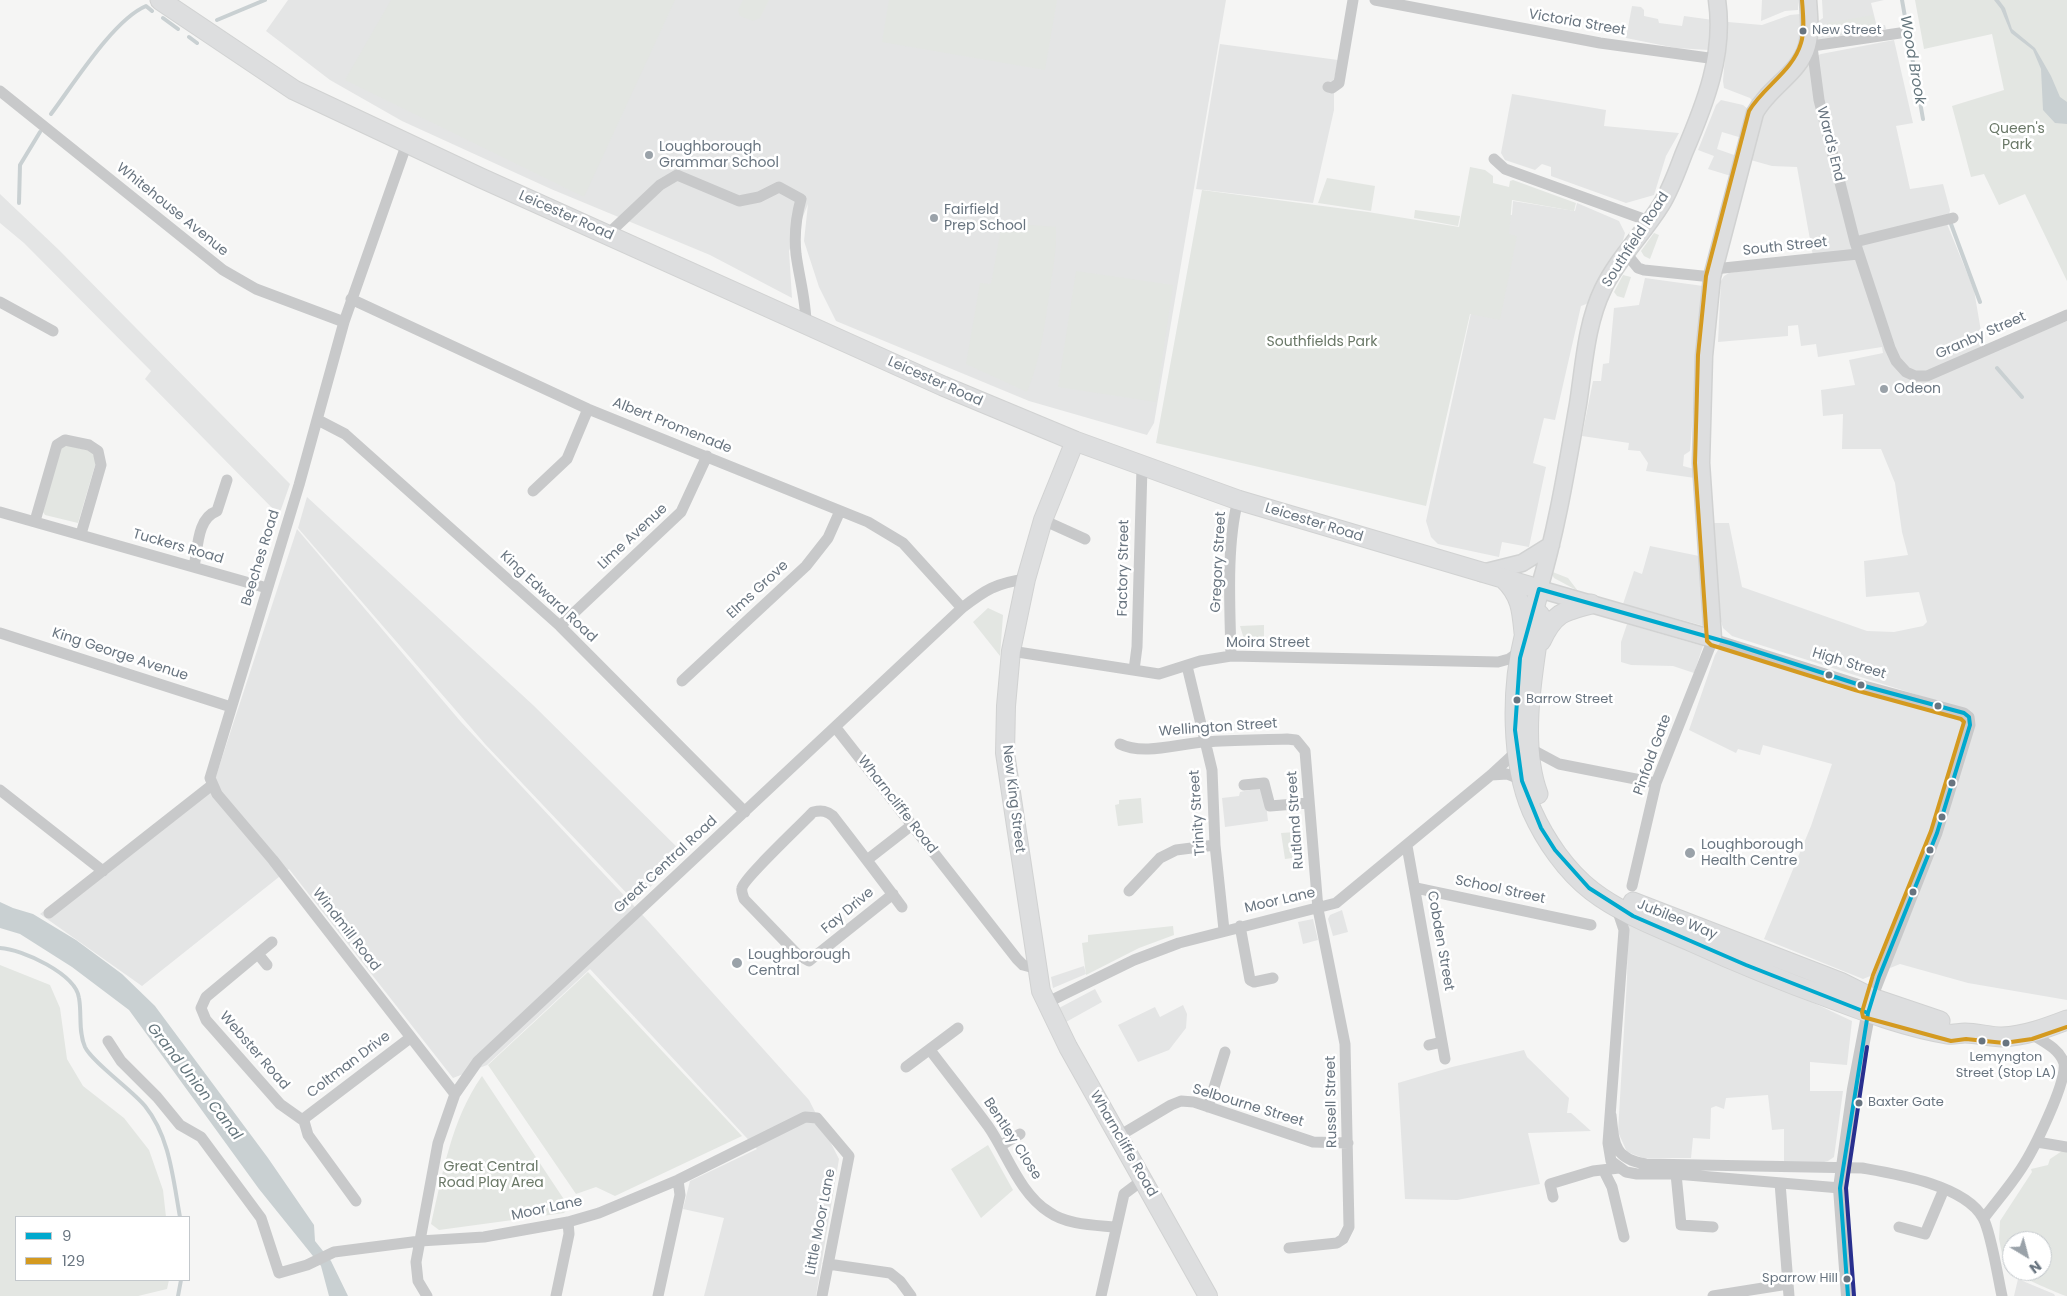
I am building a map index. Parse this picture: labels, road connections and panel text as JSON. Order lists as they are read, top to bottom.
{
  "streets": {
    "highway": ["Leicester Road", "Jubilee Way"],
    "main road": [
      "Ward's End",
      "Southfield Road",
      "New King Street",
      "Wharncliffe Road"
    ],
    "street": [
      "Victoria Street",
      "Whitehouse Avenue",
      "South Street",
      "Granby Street",
      "Albert Promenade",
      "Lime Avenue",
      "Tuckers Road",
      "Beeches Road",
      "Gregory Street",
      "Factory Street",
      "Elms Grove",
      "King Edward Road",
      "Moira Street",
      "King George Avenue",
      "High Street",
      "Wellington Street",
      "Pinfold Gate",
      "Trinity Street",
      "Rutland Street",
      "Great Central Road",
      "School Street",
      "Moor Lane",
      "Fay Drive",
      "Windmill Road",
      "Cobden Street",
      "Webster Road",
      "Coltman Drive",
      "Russell Street",
      "Selbourne Street",
      "Bentley Close",
      "Little Moor Lane"
    ]
  },
  "crossings": [
    ["Victoria Street", "Southfield Road"],
    ["Ward's End", "South Street"],
    ["Ward's End", "Granby Street"],
    ["Whitehouse Avenue", "Beeches Road"],
    ["Leicester Road", "Southfield Road"],
    ["Leicester Road", "Beeches Road"],
    ["Leicester Road", "Gregory Street"],
    ["Leicester Road", "Factory Street"],
    ["Leicester Road", "High Street"],
    ["Leicester Road", "Pinfold Gate"],
    ["Leicester Road", "New King Street"],
    ["Southfield Road", "South Street"],
    ["Albert Promenade", "Lime Avenue"],
    ["Albert Promenade", "Beeches Road"],
    ["Albert Promenade", "Elms Grove"],
    ["Albert Promenade", "Great Central Road"],
    ["Lime Avenue", "King Edward Road"],
    ["Tuckers Road", "Beeches Road"],
    ["Beeches Road", "King Edward Road"],
    ["Beeches Road", "King George Avenue"],
    ["Beeches Road", "Windmill Road"],
    ["Gregory Street", "Moira Street"],
    ["Factory Street", "Moira Street"],
    ["King Edward Road", "Great Central Road"],
    ["Moira Street", "New King Street"],
    ["Moira Street", "Trinity Street"],
    ["High Street", "Pinfold Gate"],
    ["High Street", "Jubilee Way"],
    ["Wellington Street", "Trinity Street"],
    ["Wellington Street", "Rutland Street"],
    ["New King Street", "Wharncliffe Road"],
    ["New King Street", "Great Central Road"],
    ["New King Street", "Moor Lane"],
    ["Wharncliffe Road", "Great Central Road"],
    ["Wharncliffe Road", "Moor Lane"],
    ["Wharncliffe Road", "Selbourne Street"],
    ["Trinity Street", "Moor Lane"],
    ["Rutland Street", "Moor Lane"],
    ["Rutland Street", "Russell Street"],
    ["Great Central Road", "Moor Lane"],
    ["Great Central Road", "Windmill Road"],
    ["School Street", "Cobden Street"],
    ["Moor Lane", "Jubilee Way"],
    ["Moor Lane", "Cobden Street"],
    ["Moor Lane", "Russell Street"],
    ["Moor Lane", "Little Moor Lane"],
    ["Windmill Road", "Coltman Drive"],
    ["Webster Road", "Coltman Drive"],
    ["Russell Street", "Selbourne Street"]
  ],
  "water": ["Wood Brook", "Grand Union Canal"],
  "parks": ["Queen's Park", "Southfields Park", "Great Central Road Play Area"],
  "places": [
    "New Street",
    "Loughborough Grammar School",
    "Fairfield Prep School",
    "Odeon",
    "Barrow Street",
    "Loughborough Health Centre",
    "Loughborough Central",
    "Lemyngton Street (Stop LA)",
    "Baxter Gate",
    "Sparrow Hill"
  ],
  "lines": ["transit line 129", "transit line 9"],
  "legend": ["9", "129"],
  "north": "bottom right"
}
